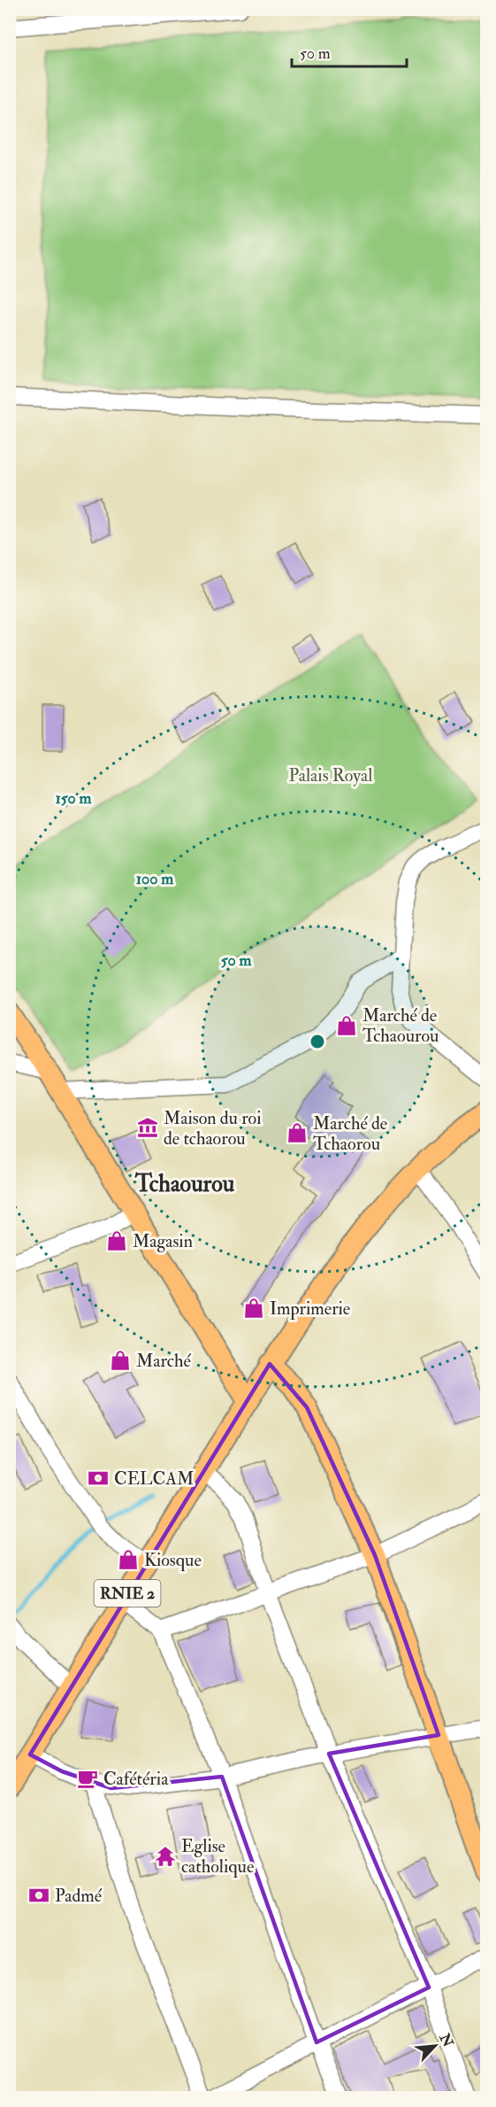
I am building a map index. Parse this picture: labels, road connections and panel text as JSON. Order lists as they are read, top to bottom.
{
  "streets": {
    "main road": ["RNIE 2"]
  },
  "districts": ["Tchaourou"],
  "parks": ["Palais Royal"],
  "places": {
    "shop": [
      "Marché de Tchaourou",
      "Marché de Tchaorou",
      "Magasin",
      "Imprimerie",
      "Marché",
      "Kiosque"
    ],
    "museum": ["Maison du roi de tchaorou"],
    "bank": ["CELCAM", "Padmé"],
    "cafe": ["Cafétéria"],
    "temple": ["Eglise catholique"]
  },
  "scale_bar": "50 m",
  "north": "top right",
  "rings": ["150 m", "100 m", "50 m"]
}
